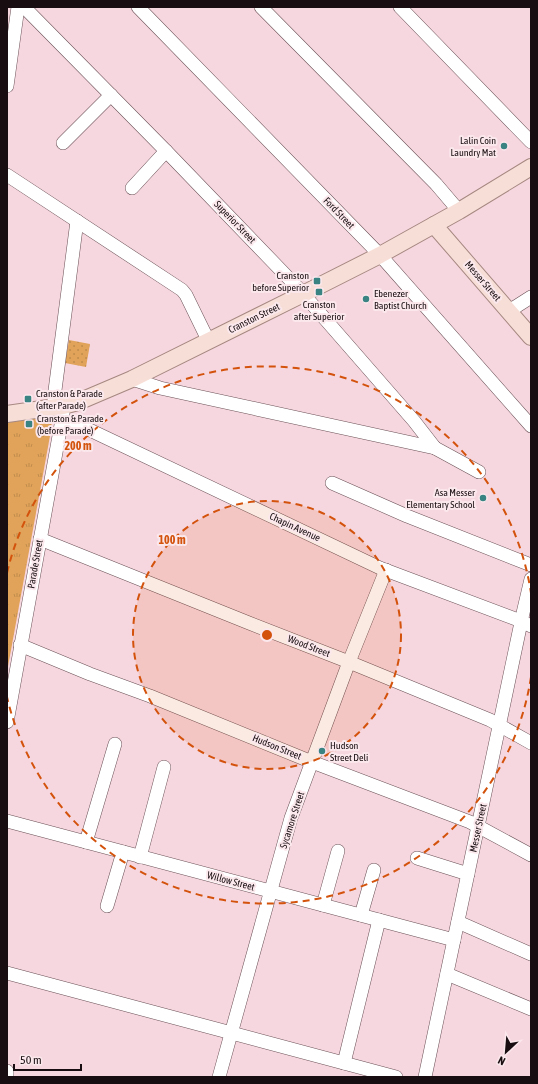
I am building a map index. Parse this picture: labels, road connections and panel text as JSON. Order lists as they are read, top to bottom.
{
  "streets": {
    "main road": ["Messer Street", "Cranston Street"],
    "street": [
      "Ford Street",
      "Superior Street",
      "Chapin Avenue",
      "Parade Street",
      "Wood Street",
      "Hudson Street",
      "Sycamore Street",
      "Willow Street"
    ]
  },
  "crossings": [
    ["Ford Street", "Cranston Street"],
    ["Superior Street", "Cranston Street"],
    ["Messer Street", "Cranston Street"],
    ["Messer Street", "Chapin Avenue"],
    ["Messer Street", "Wood Street"],
    ["Messer Street", "Hudson Street"],
    ["Messer Street", "Willow Street"],
    ["Cranston Street", "Chapin Avenue"],
    ["Cranston Street", "Parade Street"],
    ["Chapin Avenue", "Parade Street"],
    ["Chapin Avenue", "Sycamore Street"],
    ["Parade Street", "Wood Street"],
    ["Parade Street", "Hudson Street"],
    ["Wood Street", "Sycamore Street"],
    ["Hudson Street", "Sycamore Street"],
    ["Sycamore Street", "Willow Street"]
  ],
  "places": {
    "other": [
      "Lalin Coin Laundry Mat",
      "Ebenezer Baptist Church",
      "Asa Messer Elementary School",
      "Hudson Street Deli"
    ],
    "transit": [
      "Cranston before Superior",
      "Cranston after Superior",
      "Cranston & Parade (after Parade)",
      "Cranston & Parade (before Parade)"
    ]
  },
  "scale_bar": "50 m",
  "north": "bottom left",
  "rings": ["200 m", "100 m"]
}
